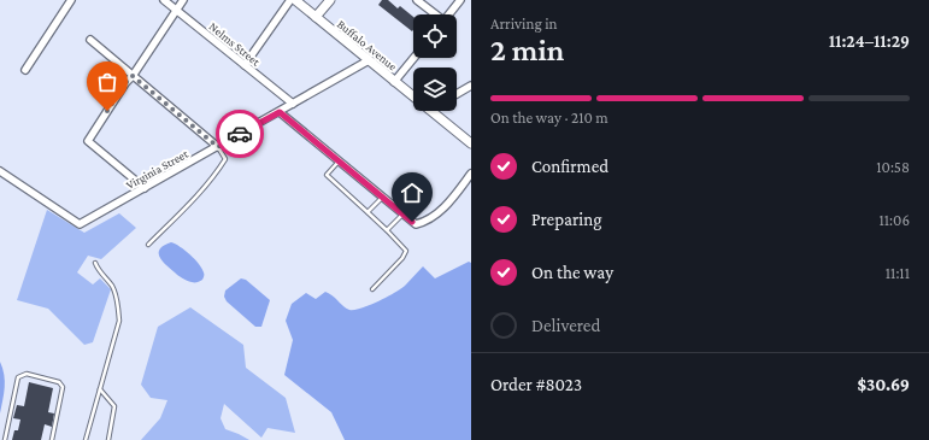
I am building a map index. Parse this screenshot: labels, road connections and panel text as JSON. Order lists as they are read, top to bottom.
{
  "streets": {
    "street": ["Nelms Street", "Buffalo Avenue", "Virginia Street"]
  },
  "crossings": [
    ["Nelms Street", "Virginia Street"],
    ["Buffalo Avenue", "Virginia Street"]
  ],
  "page": {
    "heading": ["2 min", "Arriving in", "11:24–11:29"],
    "panel": ["Order #8023", "$30.69"],
    "bar": "On the way · 210 m",
    "list": [
      ["Confirmed", "10:58"],
      ["Preparing", "11:06"],
      ["On the way", "11:11"],
      "Delivered"
    ]
  }
}
